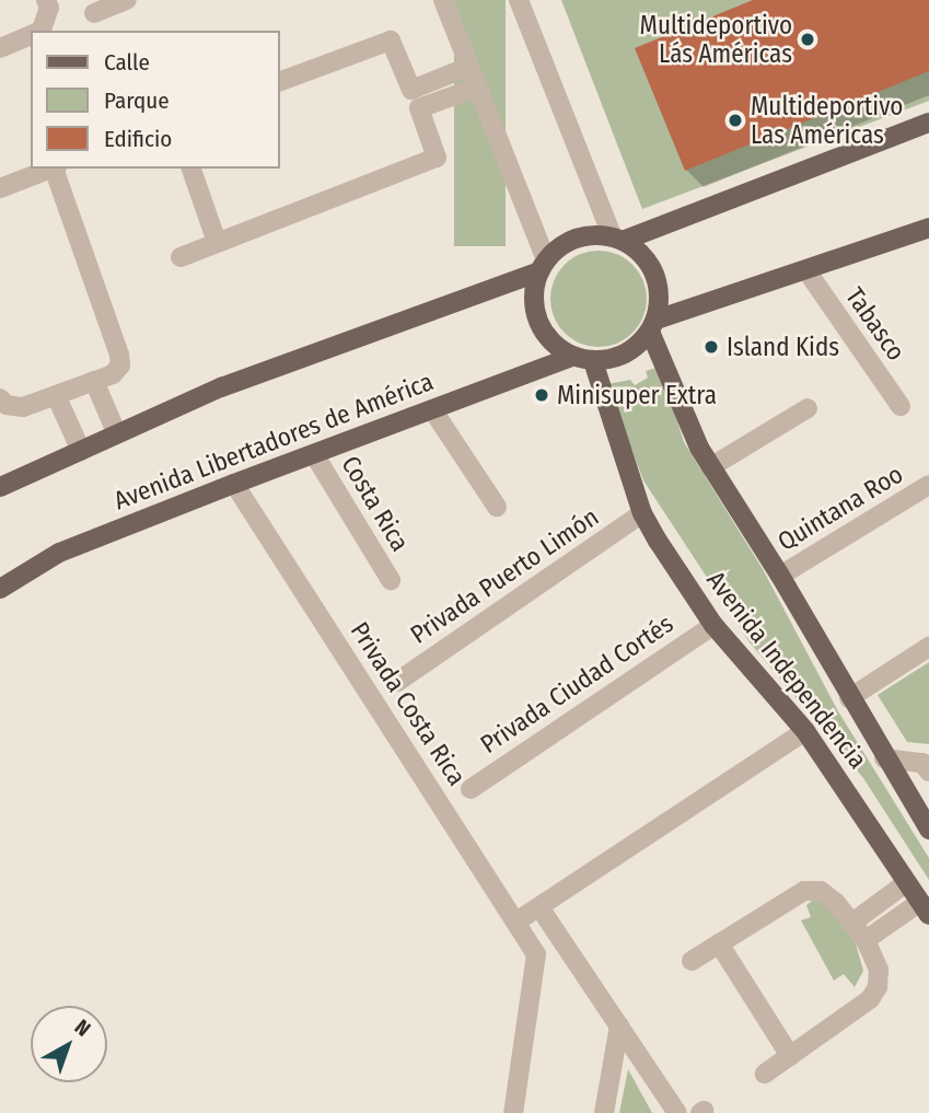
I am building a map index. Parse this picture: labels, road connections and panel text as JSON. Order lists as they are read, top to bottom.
{
  "streets": {
    "main road": ["Avenida Libertadores de América", "Avenida Independencia"],
    "street": [
      "Tabasco",
      "Costa Rica",
      "Quintana Roo",
      "Privada Puerto Limón",
      "Privada Ciudad Cortés",
      "Privada Costa Rica"
    ]
  },
  "crossings": [
    ["Avenida Libertadores de América", "Costa Rica"],
    ["Avenida Libertadores de América", "Avenida Independencia"],
    ["Avenida Libertadores de América", "Privada Costa Rica"],
    ["Quintana Roo", "Avenida Independencia"],
    ["Privada Puerto Limón", "Avenida Independencia"],
    ["Avenida Independencia", "Privada Ciudad Cortés"]
  ],
  "places": [
    "Multideportivo Lás Américas",
    "Multideportivo Las Américas",
    "Island Kids",
    "Minisuper Extra"
  ],
  "legend": ["Calle", "Parque", "Edificio"],
  "north": "top right"
}
